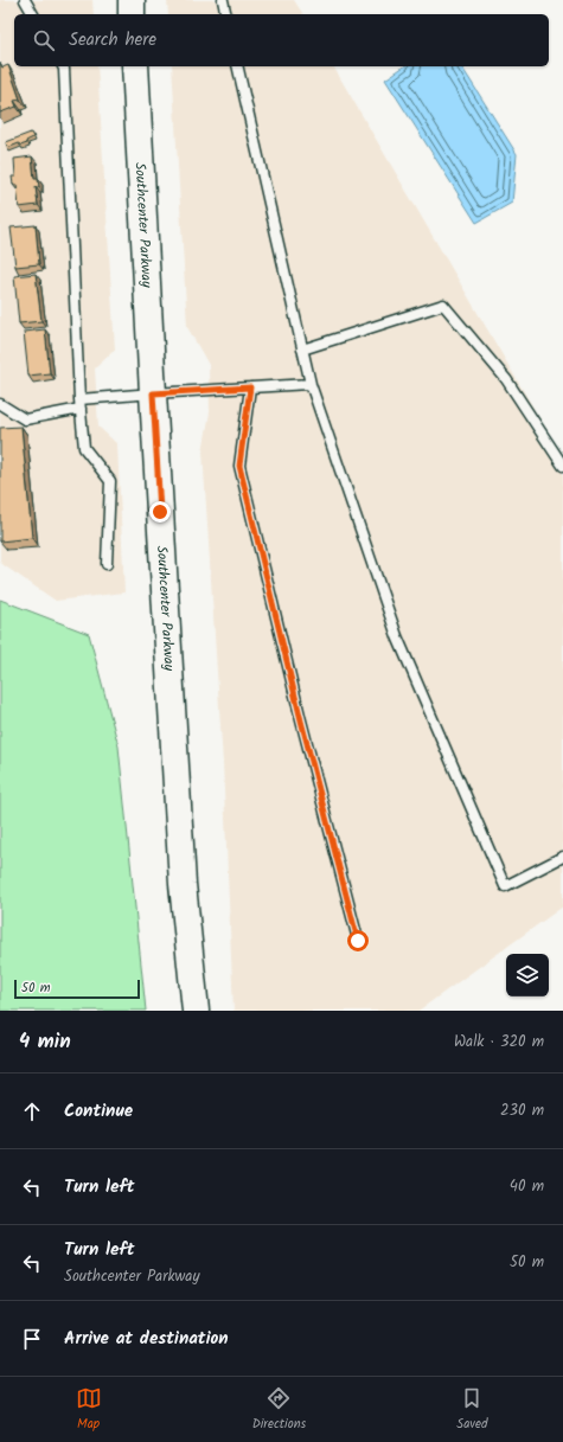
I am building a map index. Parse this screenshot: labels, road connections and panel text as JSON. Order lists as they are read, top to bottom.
{
  "streets": {
    "main road": ["Southcenter Parkway"]
  },
  "scale_bar": "50 m",
  "page": {
    "search": "Search here",
    "scale": "50 m",
    "heading": ["4 min", "Walk · 320 m"],
    "list": [
      ["Continue", "230 m"],
      ["Turn left", "40 m"],
      ["Turn left", "Southcenter Parkway", "50 m"],
      "Arrive at destination"
    ],
    "nav": ["Map", "Directions", "Saved"]
  }
}
